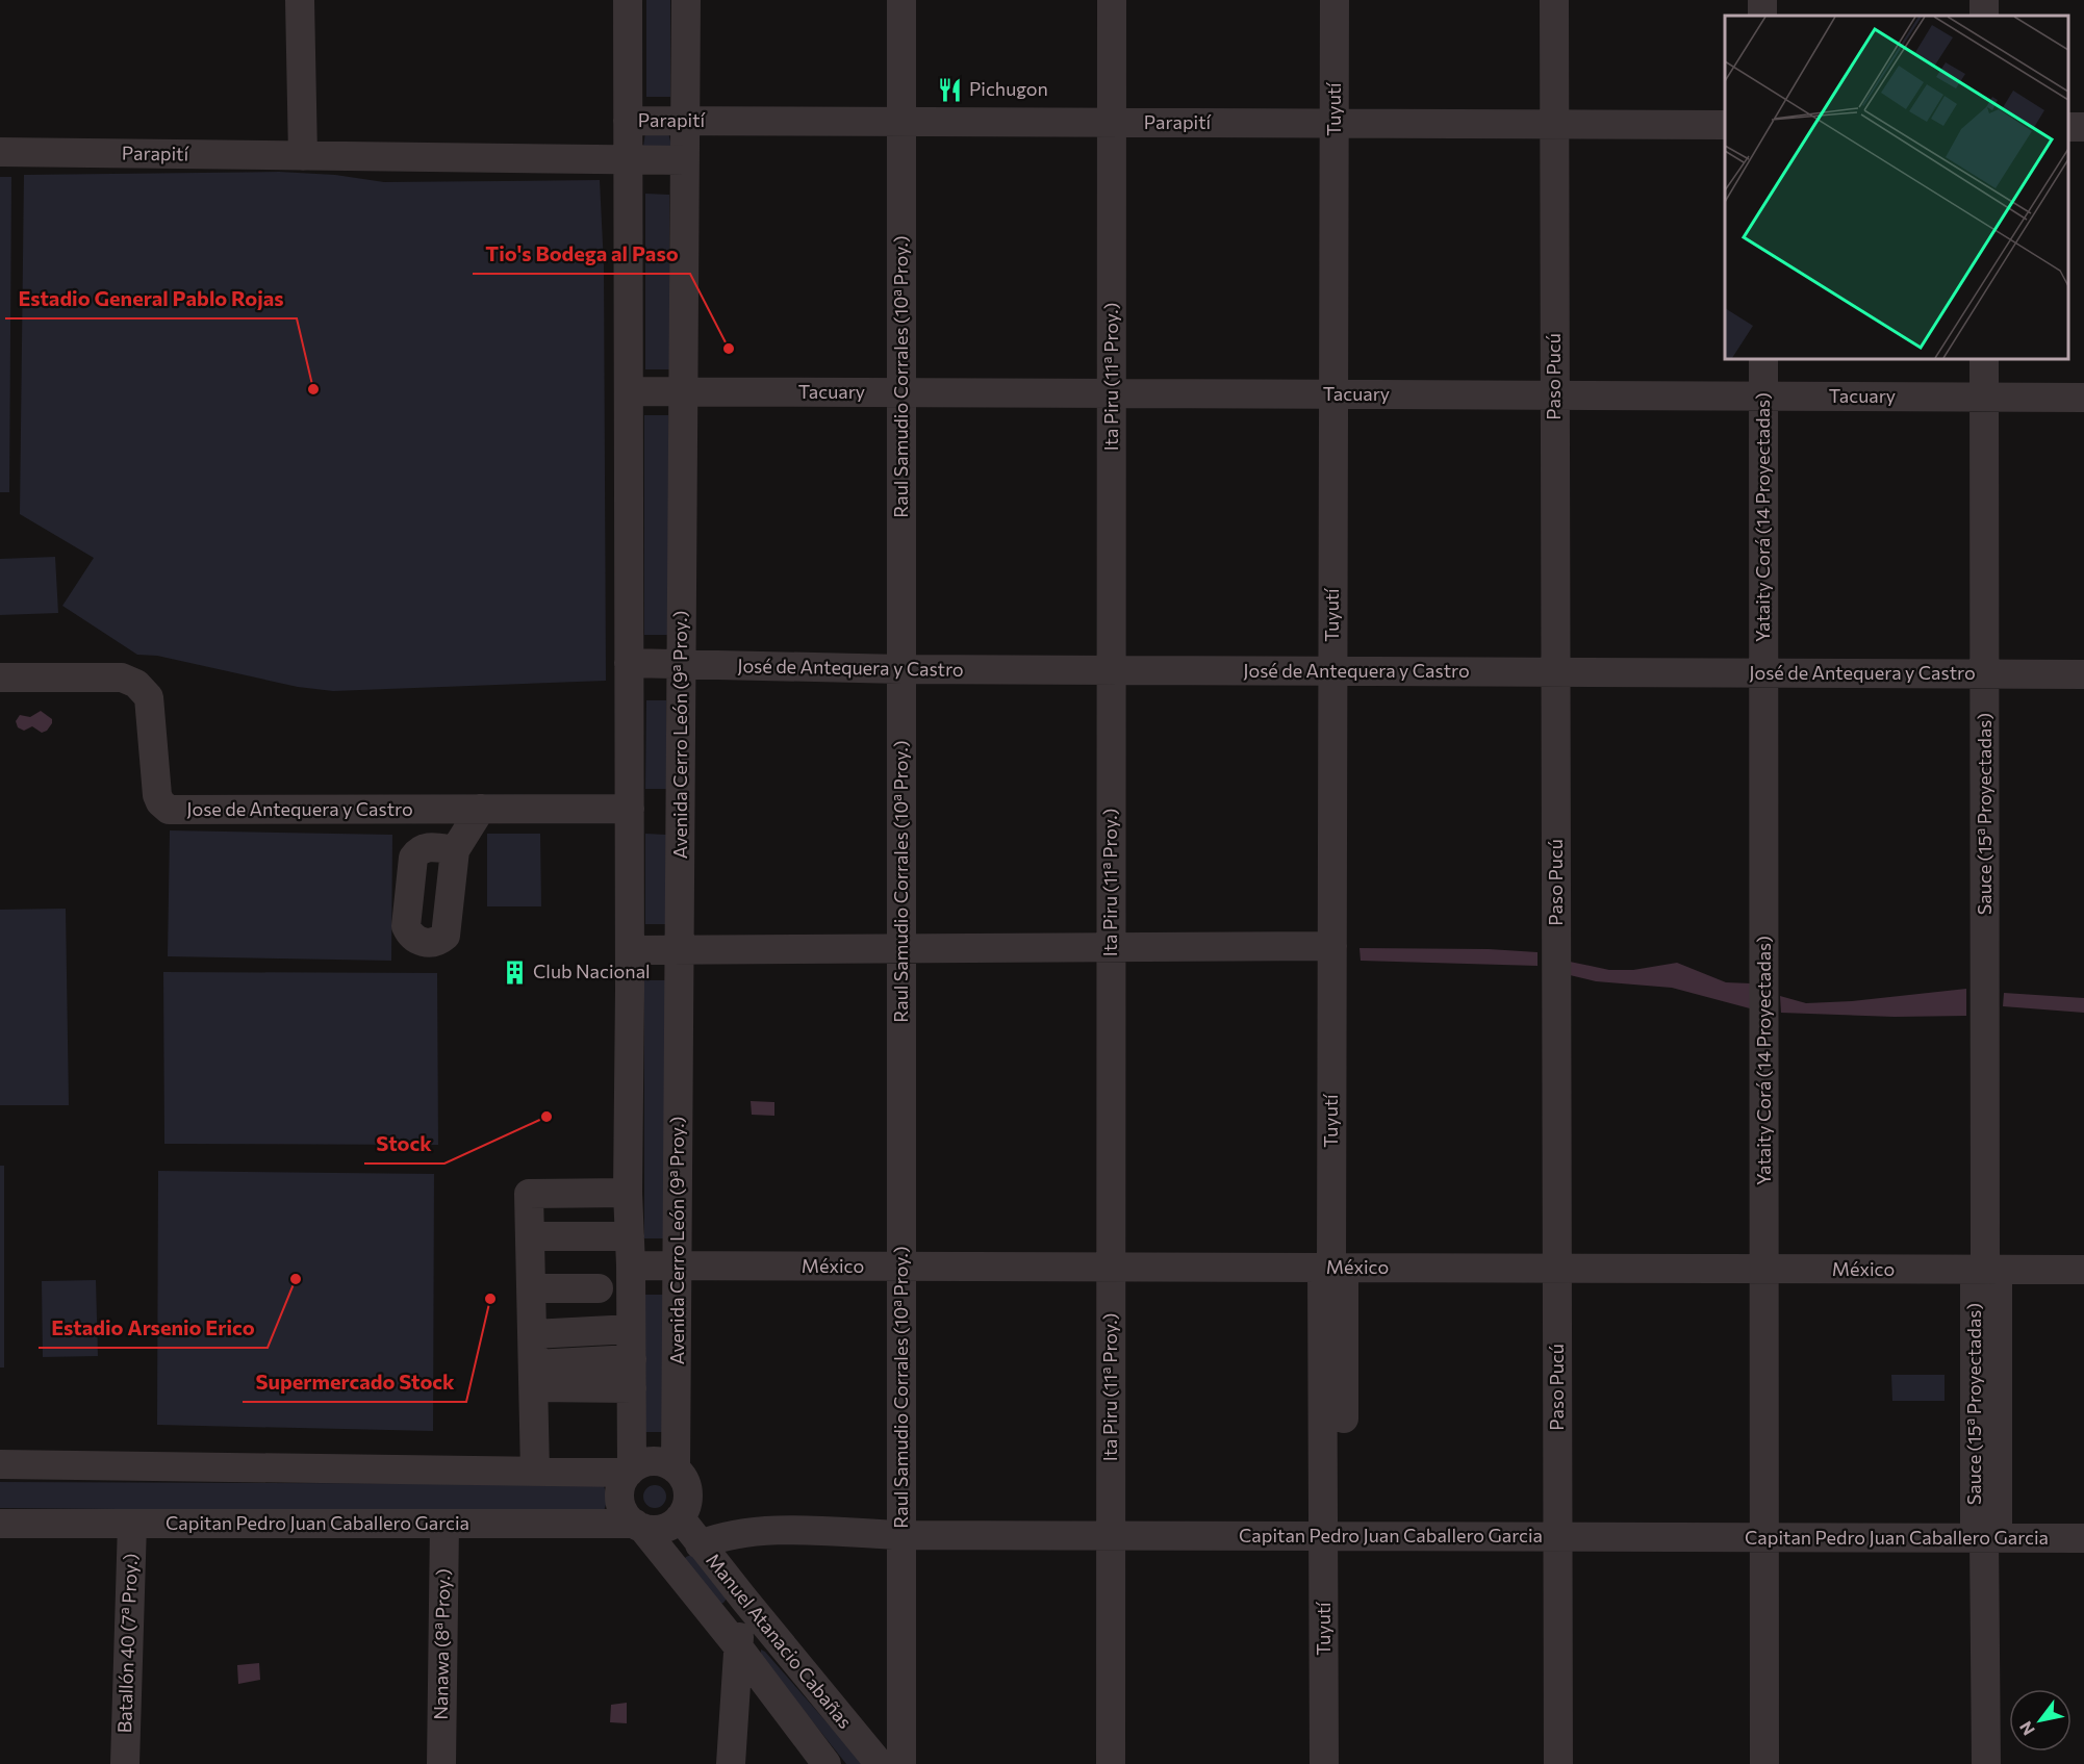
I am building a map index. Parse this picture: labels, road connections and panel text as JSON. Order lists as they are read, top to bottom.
{
  "streets": {
    "street": [
      "Tuyutí",
      "Parapití",
      "Raul Samudio Corrales (10ª Proy.)",
      "Ita Piru (11ª Proy.)",
      "Paso Pucú",
      "Tacuary",
      "Yataity Corá (14 Proyectadas)",
      "José de Antequera y Castro",
      "Avenida Cerro León (9ª Proy.)",
      "Jose de Antequera y Castro",
      "Sauce (15ª Proyectadas)",
      "México",
      "Capitan Pedro Juan Caballero Garcia",
      "Manuel Atanacio Cabañas",
      "Batallón 40 (7ª Proy.)",
      "Nanawa (8ª Proy.)"
    ]
  },
  "crossings": [
    ["Tuyutí", "Parapití"],
    ["Tuyutí", "Tacuary"],
    ["Tuyutí", "José de Antequera y Castro"],
    ["Tuyutí", "México"],
    ["Tuyutí", "Capitan Pedro Juan Caballero Garcia"],
    ["Parapití", "Raul Samudio Corrales (10ª Proy.)"],
    ["Parapití", "Ita Piru (11ª Proy.)"],
    ["Parapití", "Paso Pucú"],
    ["Parapití", "Avenida Cerro León (9ª Proy.)"],
    ["Raul Samudio Corrales (10ª Proy.)", "Tacuary"],
    ["Raul Samudio Corrales (10ª Proy.)", "José de Antequera y Castro"],
    ["Raul Samudio Corrales (10ª Proy.)", "México"],
    ["Raul Samudio Corrales (10ª Proy.)", "Capitan Pedro Juan Caballero Garcia"],
    ["Ita Piru (11ª Proy.)", "Tacuary"],
    ["Ita Piru (11ª Proy.)", "José de Antequera y Castro"],
    ["Ita Piru (11ª Proy.)", "México"],
    ["Ita Piru (11ª Proy.)", "Capitan Pedro Juan Caballero Garcia"],
    ["Paso Pucú", "Tacuary"],
    ["Paso Pucú", "José de Antequera y Castro"],
    ["Paso Pucú", "México"],
    ["Paso Pucú", "Capitan Pedro Juan Caballero Garcia"],
    ["Tacuary", "Yataity Corá (14 Proyectadas)"],
    ["Tacuary", "Avenida Cerro León (9ª Proy.)"],
    ["Tacuary", "Sauce (15ª Proyectadas)"],
    ["Yataity Corá (14 Proyectadas)", "José de Antequera y Castro"],
    ["Yataity Corá (14 Proyectadas)", "México"],
    ["Yataity Corá (14 Proyectadas)", "Capitan Pedro Juan Caballero Garcia"],
    ["José de Antequera y Castro", "Avenida Cerro León (9ª Proy.)"],
    ["José de Antequera y Castro", "Sauce (15ª Proyectadas)"],
    ["Avenida Cerro León (9ª Proy.)", "México"],
    ["Avenida Cerro León (9ª Proy.)", "Capitan Pedro Juan Caballero Garcia"],
    ["Avenida Cerro León (9ª Proy.)", "Manuel Atanacio Cabañas"],
    ["Sauce (15ª Proyectadas)", "México"],
    ["Sauce (15ª Proyectadas)", "Capitan Pedro Juan Caballero Garcia"],
    ["Capitan Pedro Juan Caballero Garcia", "Manuel Atanacio Cabañas"],
    ["Capitan Pedro Juan Caballero Garcia", "Batallón 40 (7ª Proy.)"],
    ["Capitan Pedro Juan Caballero Garcia", "Nanawa (8ª Proy.)"]
  ],
  "places": {
    "restaurant": ["Pichugon"],
    "other": [
      "Tio's Bodega al Paso",
      "Estadio General Pablo Rojas",
      "Stock",
      "Estadio Arsenio Erico",
      "Supermercado Stock"
    ],
    "building": ["Club Nacional"]
  },
  "north": "bottom left"
}
